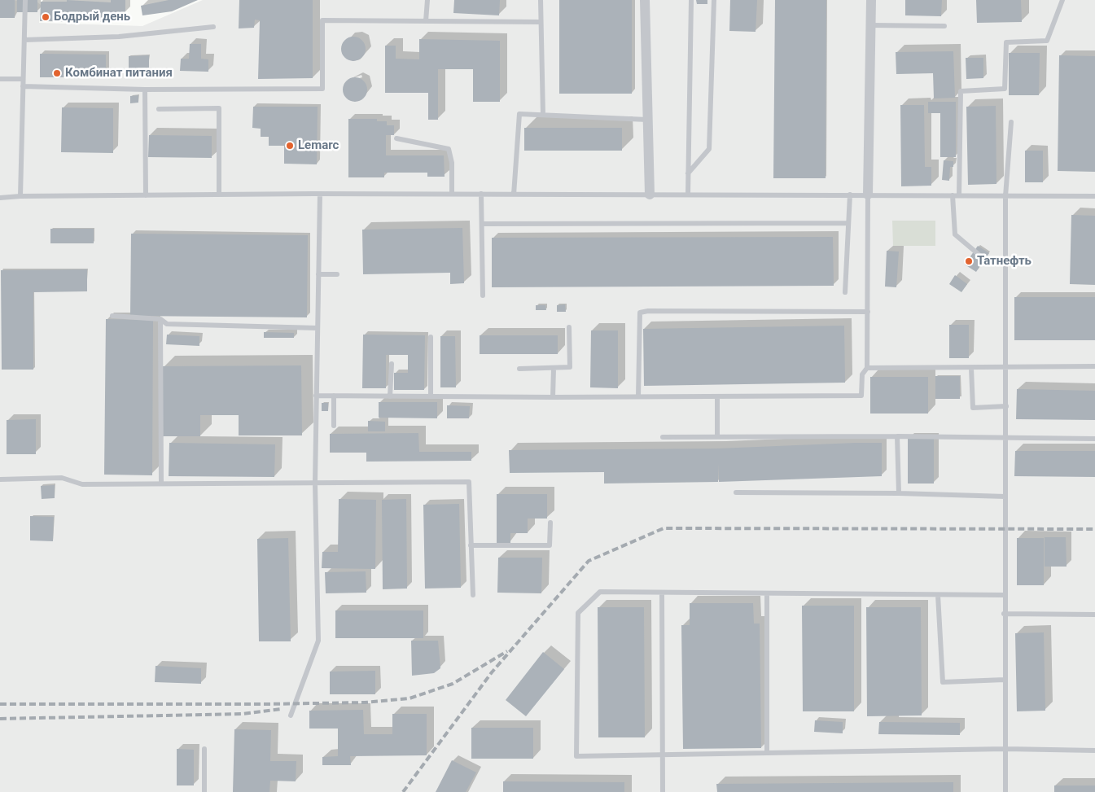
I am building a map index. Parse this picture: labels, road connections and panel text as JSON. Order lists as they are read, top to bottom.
{
  "places": [
    "Бодрый день",
    "Комбинат питания",
    "Lemarc",
    "Татнефть"
  ]
}
